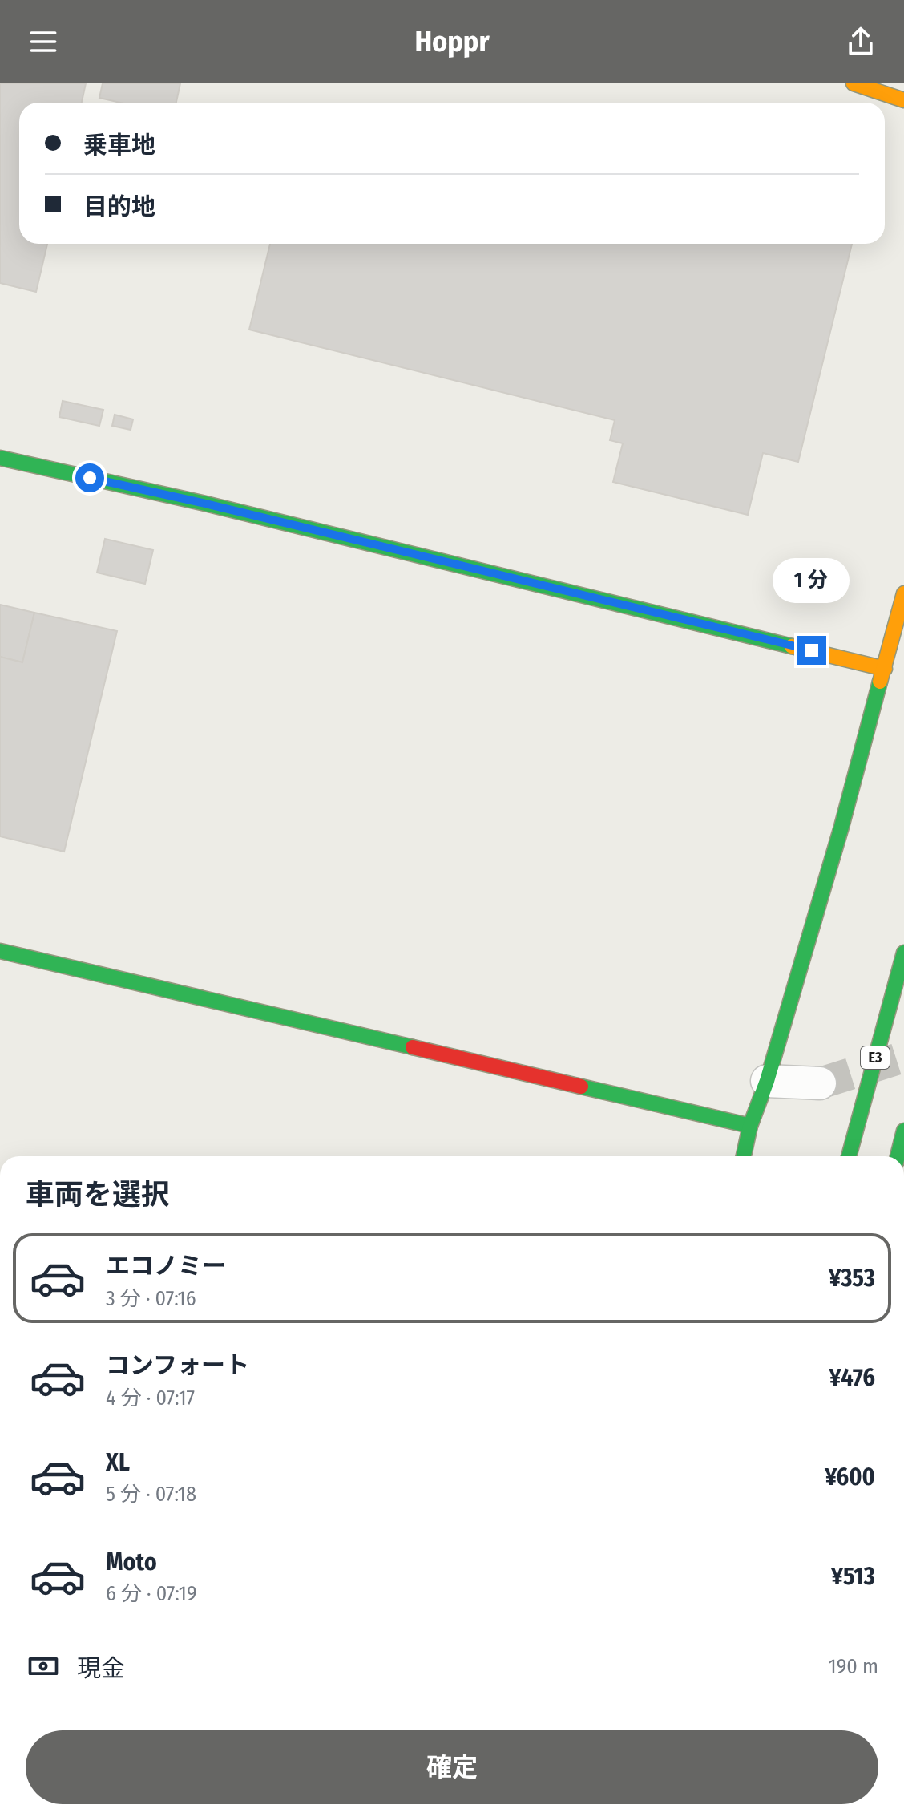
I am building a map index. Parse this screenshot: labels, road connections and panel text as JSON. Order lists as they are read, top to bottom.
{
  "streets": {
    "main road": ["E3"]
  },
  "page": {
    "header": "Hoppr",
    "banner": ["乗車地", "目的地"],
    "bubble": "1 分",
    "heading": "車両を選択",
    "list": [
      {
        "name": "エコノミー",
        "note": "3 分 · 07:16",
        "value": "¥353"
      },
      {
        "name": "コンフォート",
        "note": "4 分 · 07:17",
        "value": "¥476"
      },
      {
        "name": "XL",
        "note": "5 分 · 07:18",
        "value": "¥600"
      },
      {
        "name": "Moto",
        "note": "6 分 · 07:19",
        "value": "¥513"
      }
    ],
    "pay": ["現金", "190 m"],
    "buttons": "確定"
  }
}
